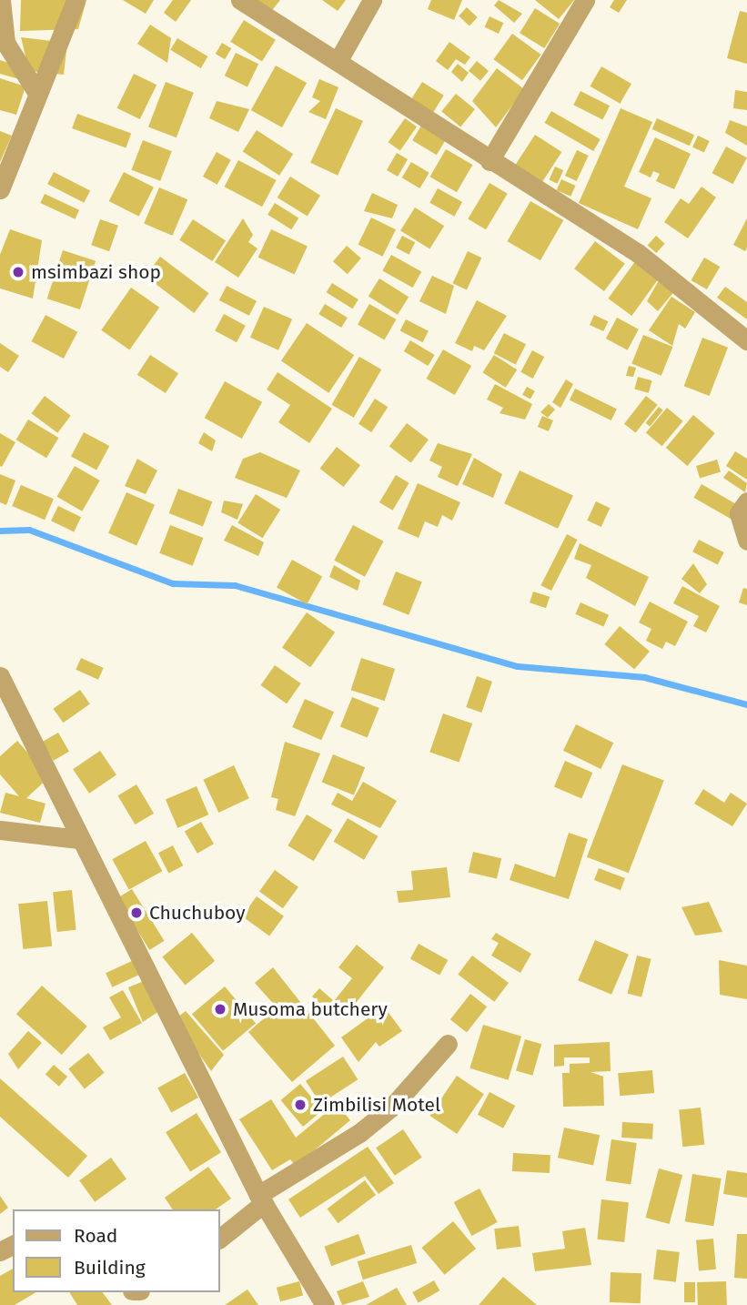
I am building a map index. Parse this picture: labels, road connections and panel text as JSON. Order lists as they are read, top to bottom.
{
  "places": [
    "msimbazi shop",
    "Chuchuboy",
    "Musoma butchery",
    "Zimbilisi Motel"
  ],
  "legend": ["Road", "Building"]
}
